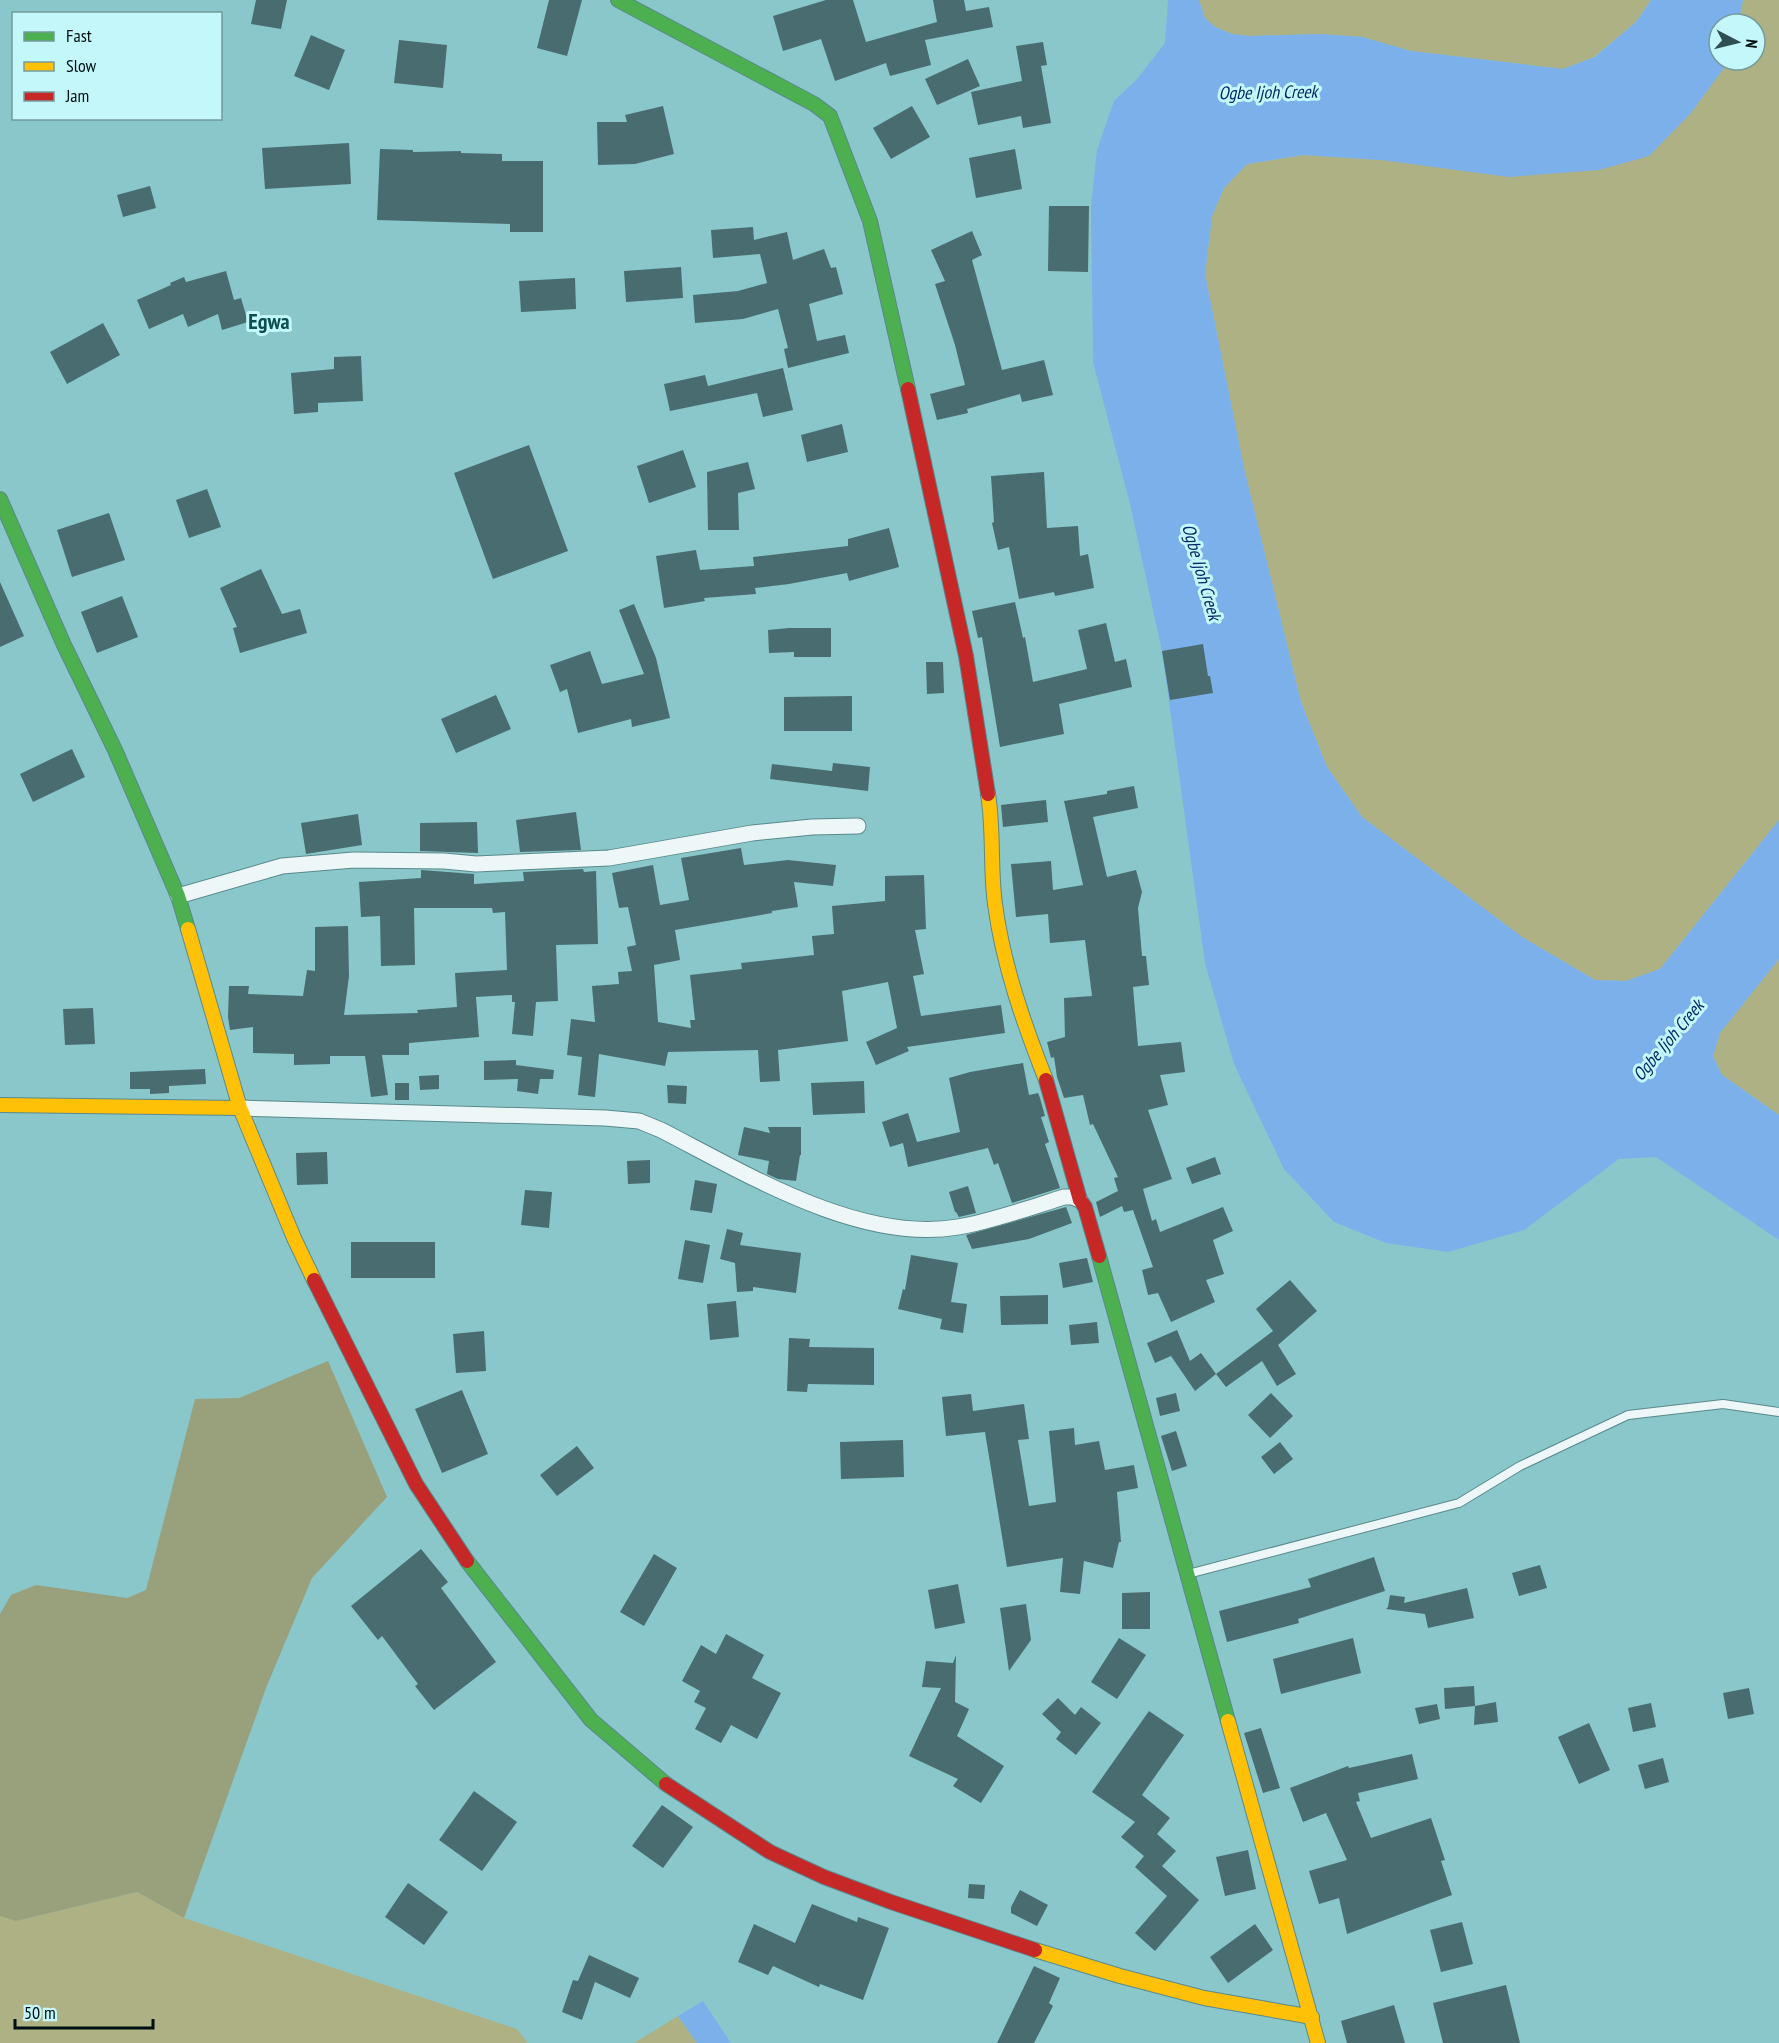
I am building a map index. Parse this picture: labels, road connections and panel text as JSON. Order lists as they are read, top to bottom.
{
  "districts": ["Egwa"],
  "water": ["Ogbe Ijoh Creek"],
  "legend": ["Fast", "Slow", "Jam"],
  "scale_bar": "50 m",
  "north": "right"
}
